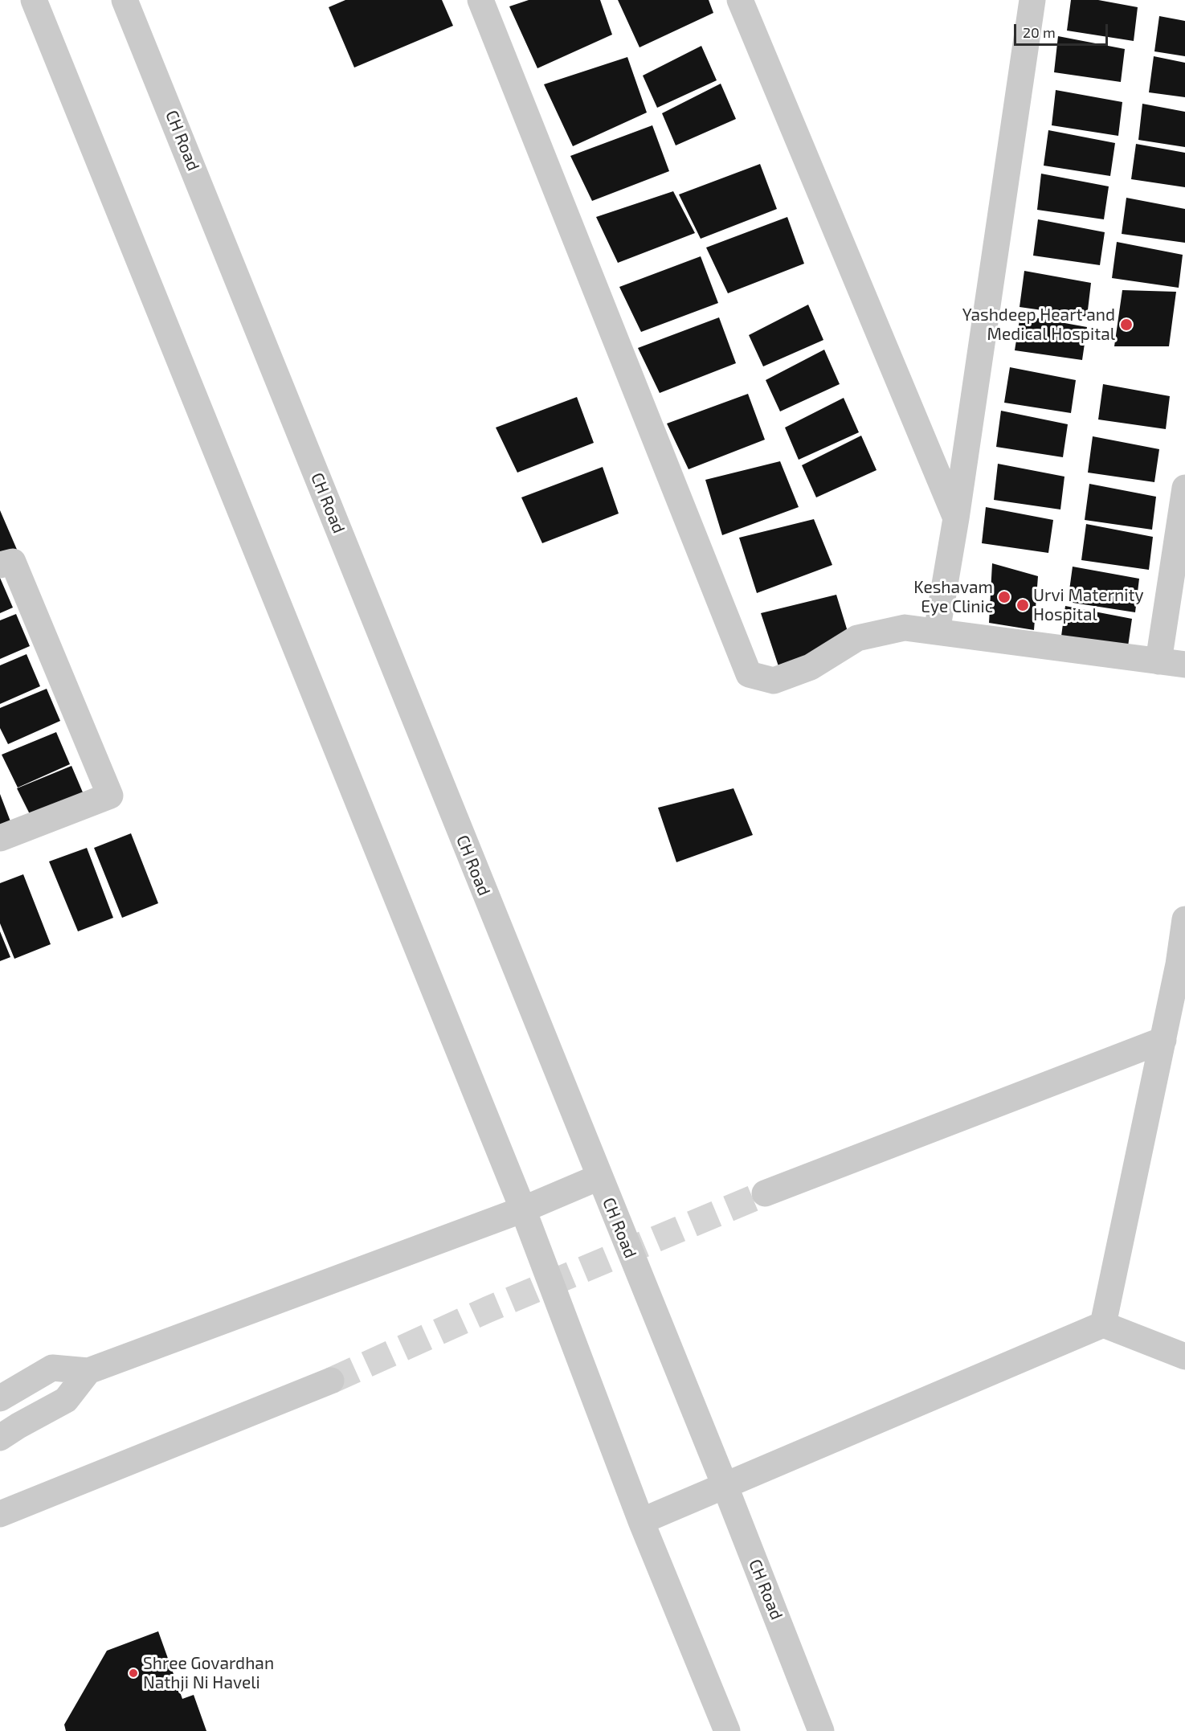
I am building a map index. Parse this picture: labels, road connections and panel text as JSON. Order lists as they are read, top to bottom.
{
  "streets": {
    "street": ["CH Road"]
  },
  "places": [
    "Yashdeep Heart and Medical Hospital",
    "Keshavam Eye Clinic",
    "Urvi Maternity Hospital",
    "Shree Govardhan Nathji Ni Haveli"
  ],
  "scale_bar": "20 m"
}
